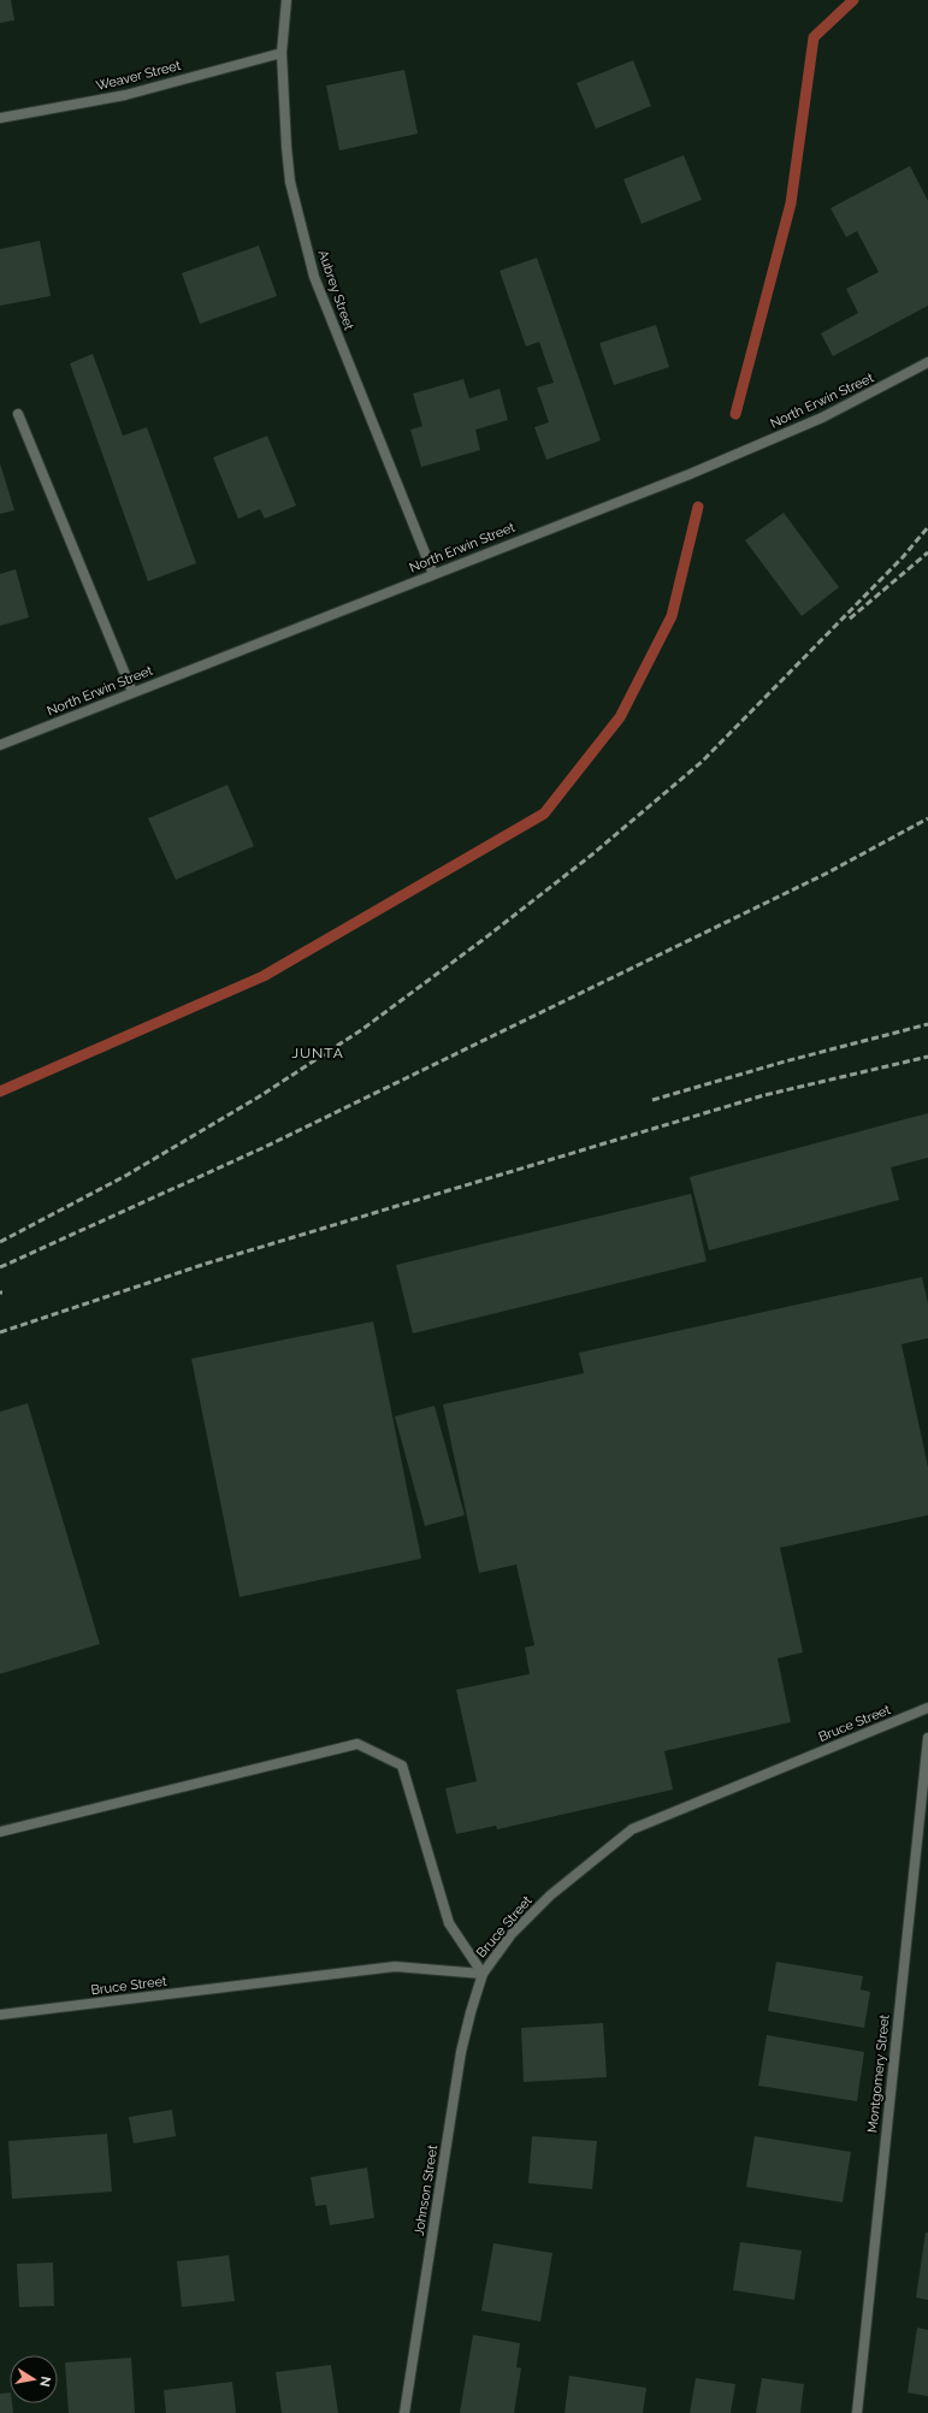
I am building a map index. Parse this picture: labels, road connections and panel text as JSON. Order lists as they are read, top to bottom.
{
  "streets": {
    "street": [
      "Weaver Street",
      "Aubrey Street",
      "North Erwin Street",
      "Bruce Street",
      "Montgomery Street",
      "Johnson Street"
    ]
  },
  "crossings": [
    ["Weaver Street", "Aubrey Street"],
    ["Aubrey Street", "North Erwin Street"],
    ["Bruce Street", "Johnson Street"]
  ],
  "districts": ["JUNTA"],
  "north": "right"
}
